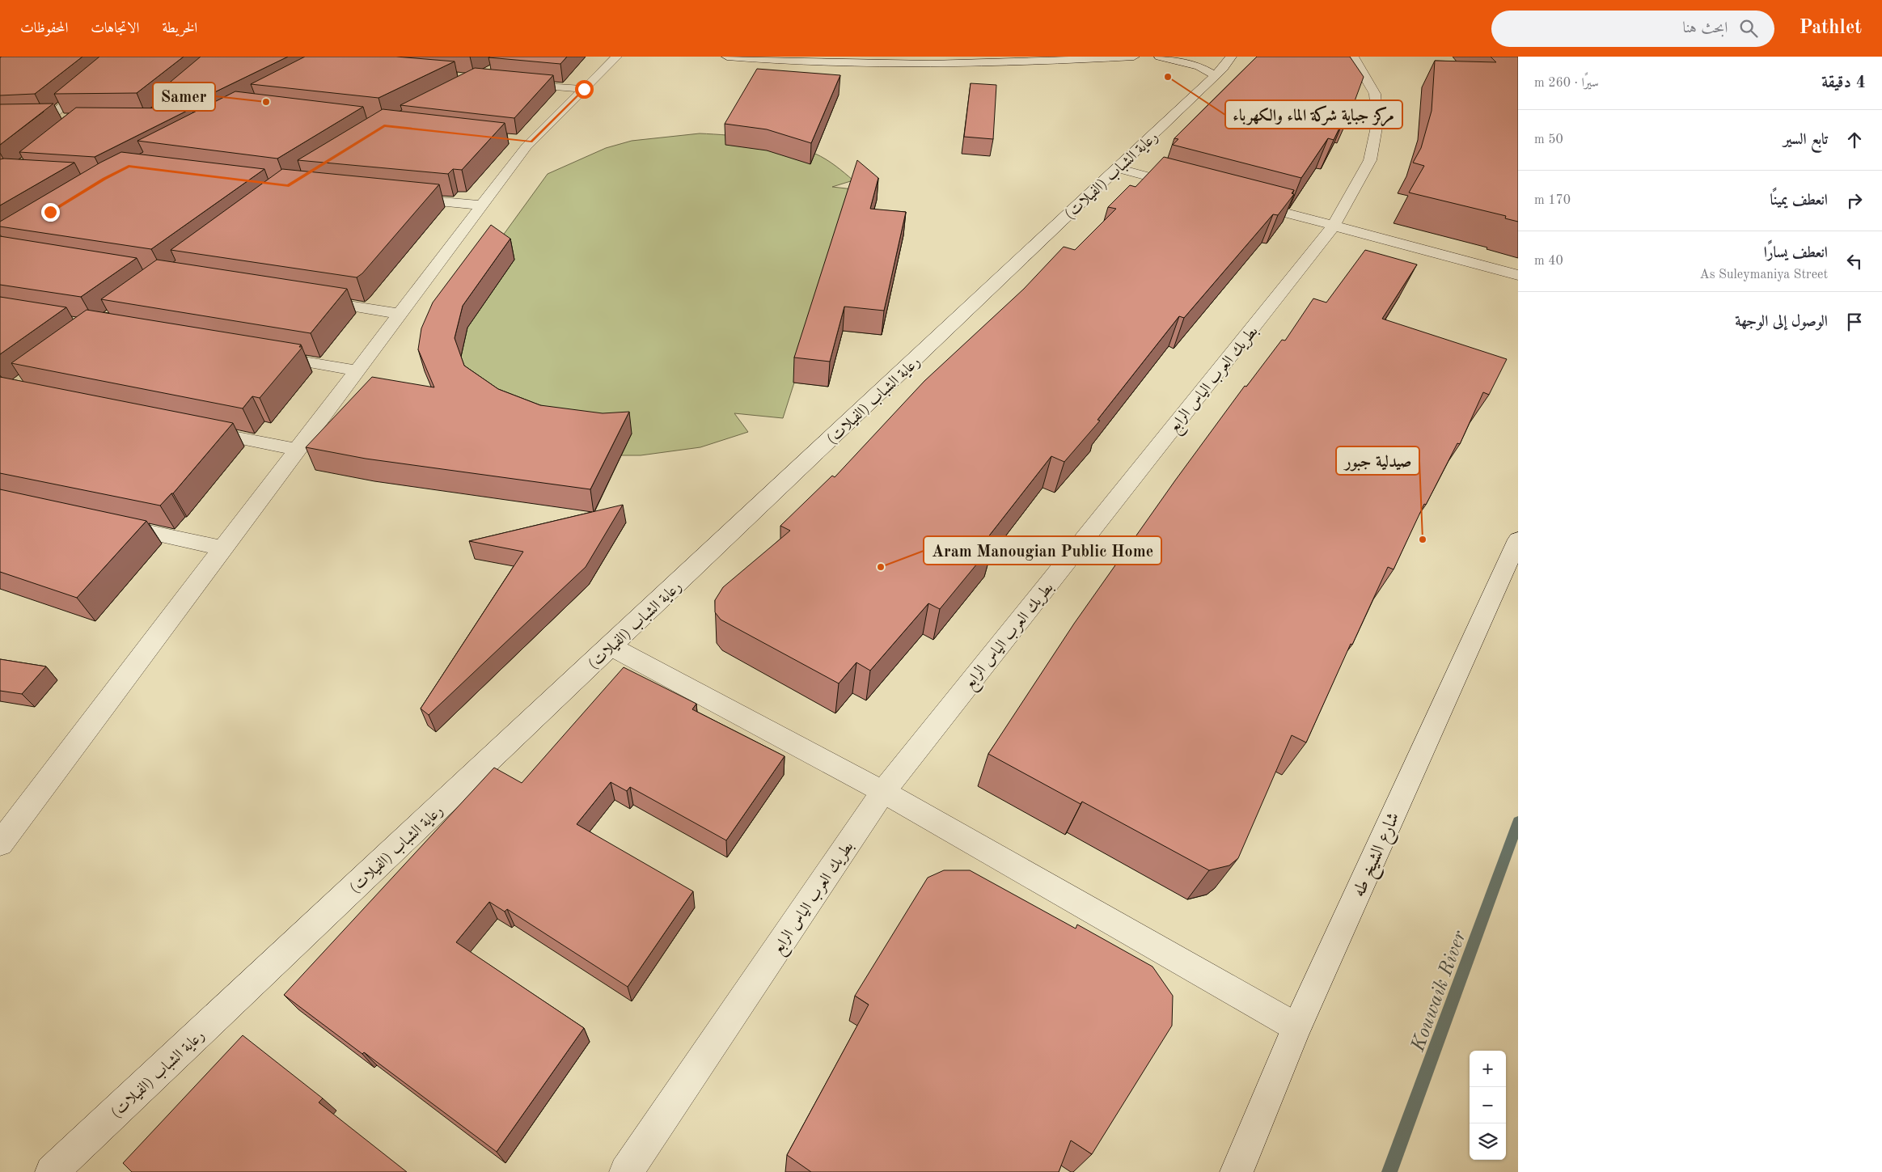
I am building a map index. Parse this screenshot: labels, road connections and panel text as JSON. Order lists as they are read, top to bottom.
{
  "streets": {
    "street": ["رعاية الشباب (الفيلات)", "بطريك العرب الياس الرابع", "شارع الشيخ طه"]
  },
  "water": ["Kouwaik River"],
  "places": [
    "مركز جباية شركة الماء والكهرباء",
    "Samer",
    "صيدلية جبور",
    "Aram Manougian Public Home"
  ],
  "page": {
    "header": "Pathlet",
    "search": "ابحث هنا",
    "nav": ["الخريطة", "الاتجاهات", "المحفوظات"],
    "heading": ["4 دقيقة", "سيرًا · 260 m"],
    "list": [
      ["تابع السير", "50 m"],
      ["انعطف يمينًا", "170 m"],
      ["انعطف يسارًا", "As Suleymaniya Street", "40 m"],
      "الوصول إلى الوجهة"
    ],
    "map_buttons": ["+", "−"]
  }
}
